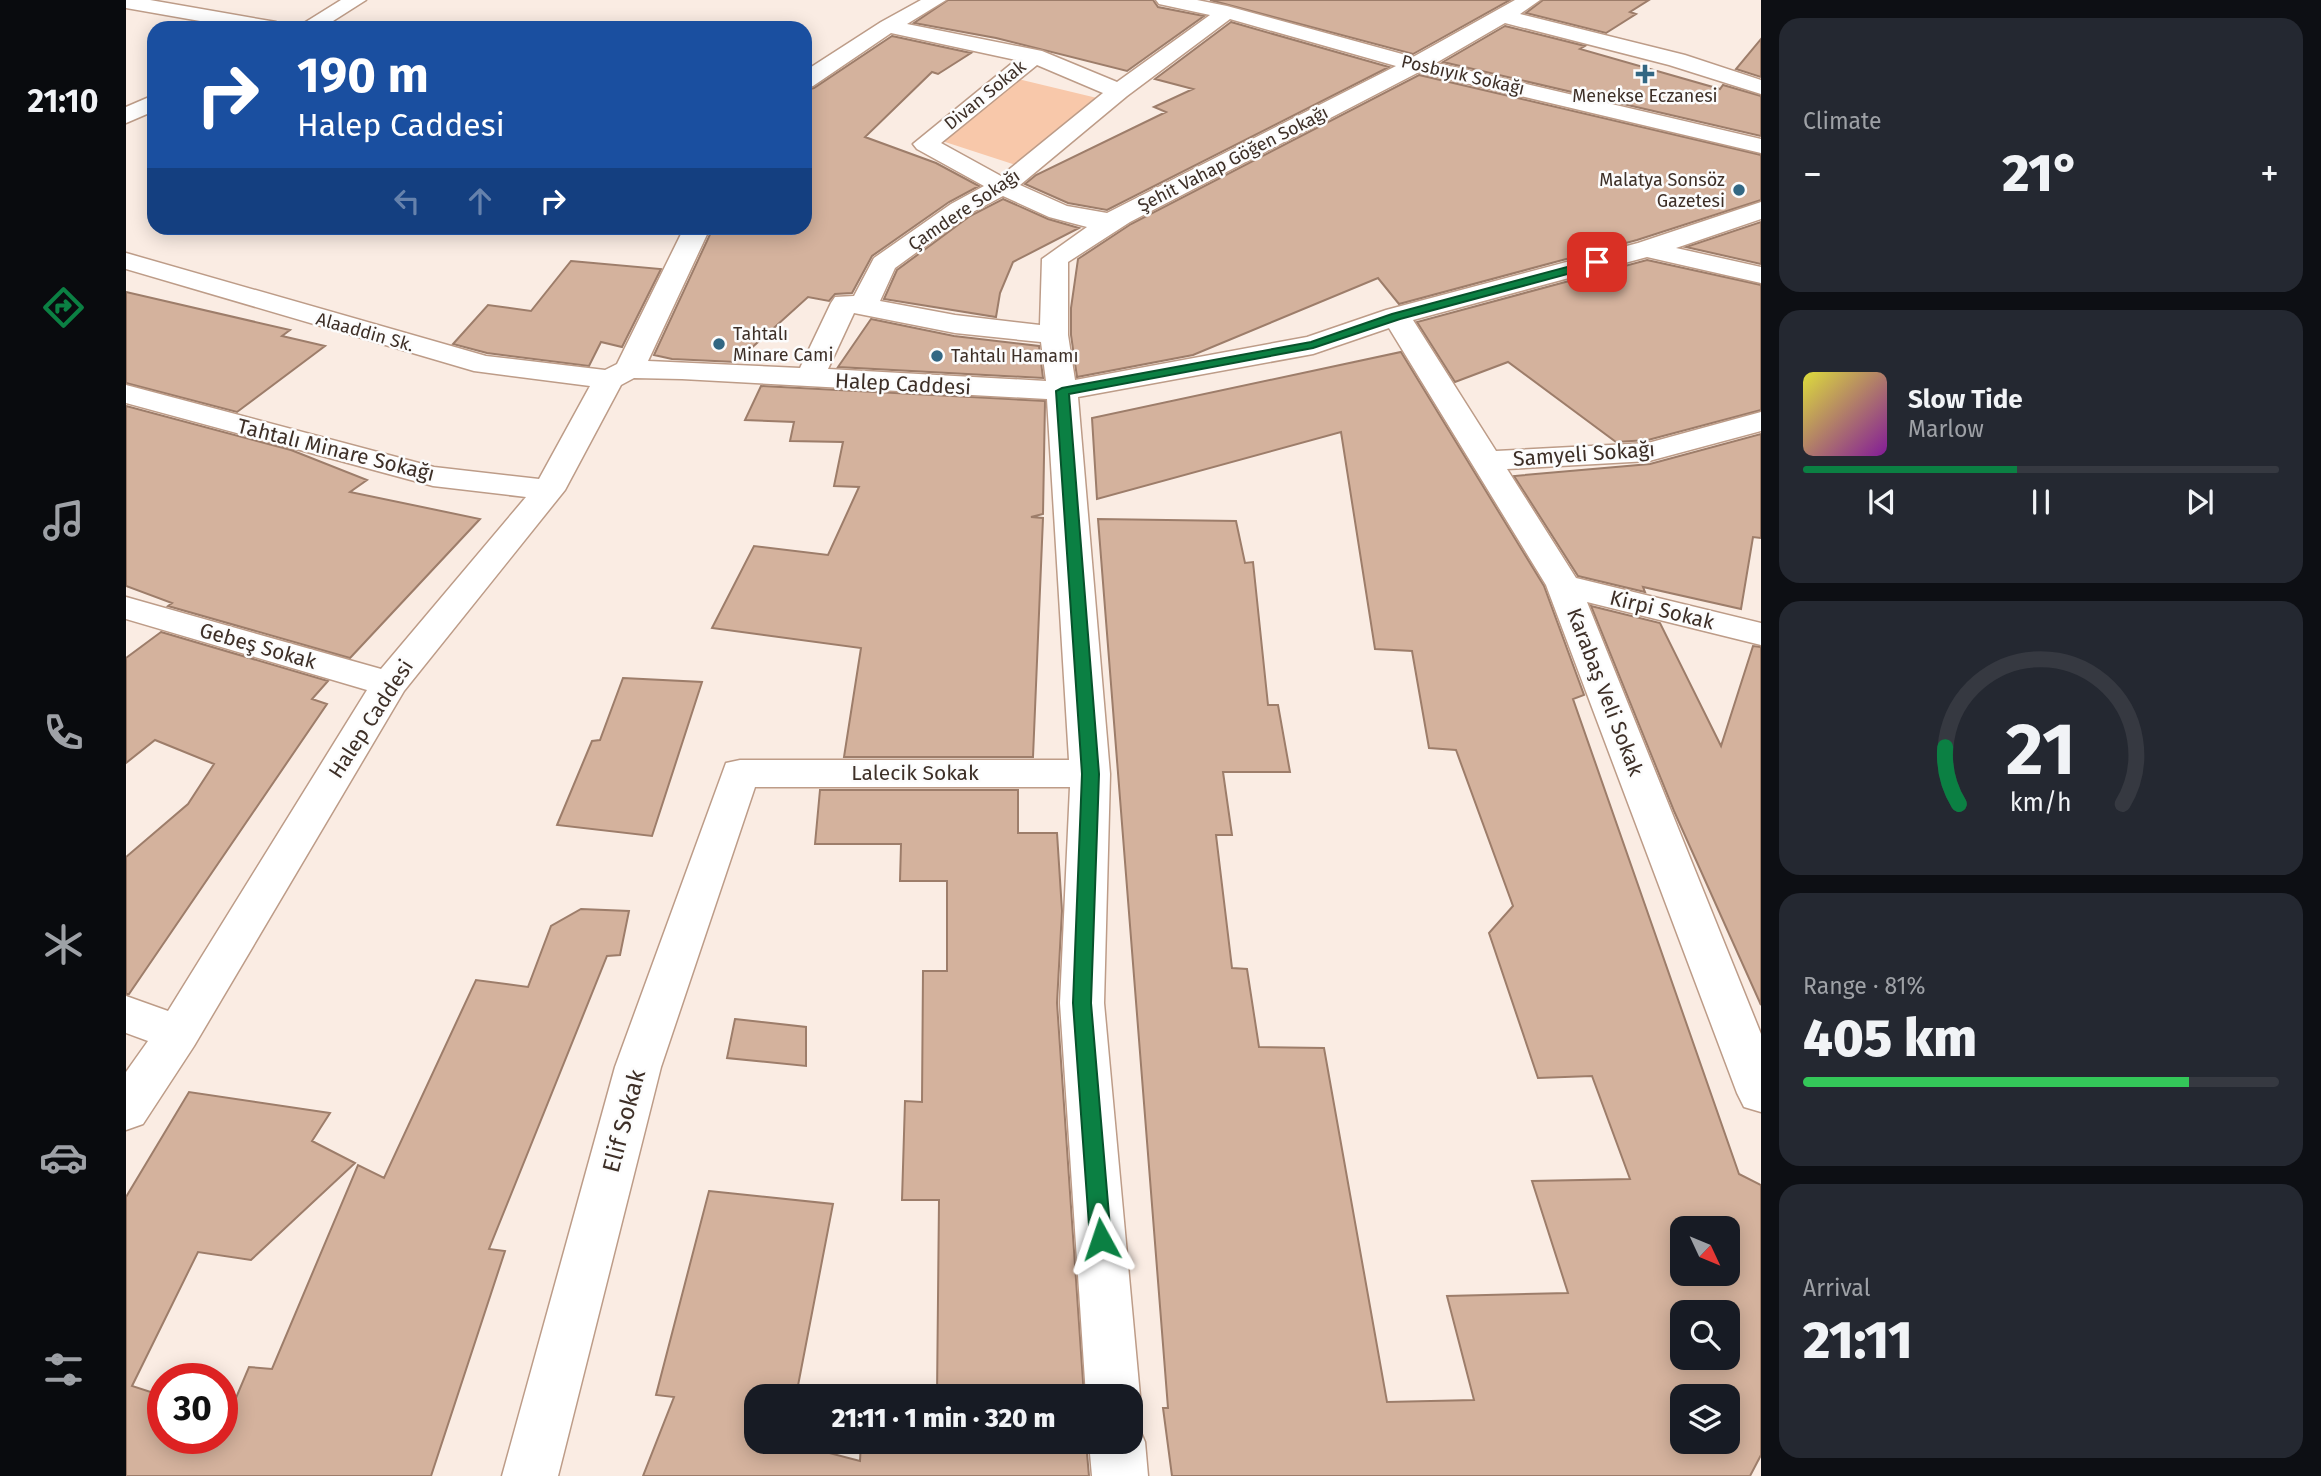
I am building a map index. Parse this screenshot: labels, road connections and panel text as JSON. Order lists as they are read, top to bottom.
{
  "streets": {
    "street": [
      "Posbıyık Sokağı",
      "Divan Sokak",
      "Şehit Vahap Göğen Sokağı",
      "Çamdere Sokağı",
      "Alaaddin Sk.",
      "Halep Caddesi",
      "Tahtalı Minare Sokağı",
      "Samyeli Sokağı",
      "Kirpi Sokak",
      "Gebeş Sokak",
      "Karabaş Veli Sokak",
      "Lalecik Sokak",
      "Elif Sokak"
    ]
  },
  "crossings": [
    ["Posbıyık Sokağı", "Şehit Vahap Göğen Sokağı"],
    ["Posbıyık Sokağı", "Çamdere Sokağı"],
    ["Divan Sokak", "Çamdere Sokağı"],
    ["Şehit Vahap Göğen Sokağı", "Halep Caddesi"],
    ["Şehit Vahap Göğen Sokağı", "Lalecik Sokak"],
    ["Alaaddin Sk.", "Halep Caddesi"],
    ["Halep Caddesi", "Tahtalı Minare Sokağı"],
    ["Halep Caddesi", "Gebeş Sokak"],
    ["Halep Caddesi", "Karabaş Veli Sokak"],
    ["Samyeli Sokağı", "Karabaş Veli Sokak"],
    ["Kirpi Sokak", "Karabaş Veli Sokak"],
    ["Lalecik Sokak", "Elif Sokak"]
  ],
  "places": {
    "health": ["Menekse Eczanesi"],
    "other": ["Malatya Sonsöz Gazetesi", "Tahtalı Minare Cami", "Tahtalı Hamamı"]
  },
  "north": "bottom right",
  "page": {
    "tabs": "21:10",
    "tile": [
      "Climate",
      ["Range · 81%", "405 km"],
      ["Arrival", "21:11"]
    ],
    "turn": ["190 m", "Halep Caddesi"],
    "heat": ["−", "21°", "+"],
    "song": ["Slow Tide", "Marlow"],
    "limit": "30",
    "trip": "21:11 · 1 min · 320 m",
    "gauge": ["21", "km/h"]
  }
}
